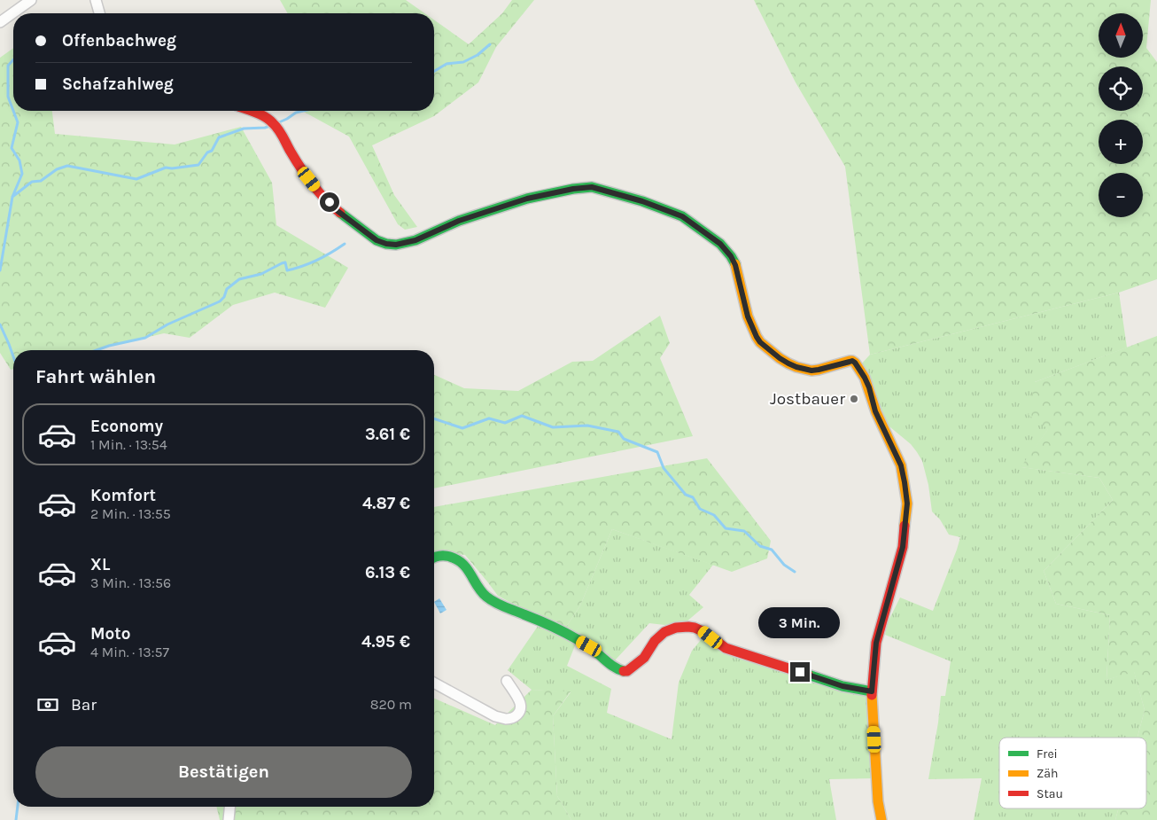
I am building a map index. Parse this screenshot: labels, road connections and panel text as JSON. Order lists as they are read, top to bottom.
{
  "places": ["Jostbauer"],
  "legend": ["Frei", "Zäh", "Stau"],
  "north": "top",
  "page": {
    "map_buttons": ["+", "−"],
    "banner": ["Offenbachweg", "Schafzahlweg"],
    "heading": "Fahrt wählen",
    "list": [
      {
        "name": "Economy",
        "note": "1 Min. · 13:54",
        "value": "3.61 €"
      },
      {
        "name": "Komfort",
        "note": "2 Min. · 13:55",
        "value": "4.87 €"
      },
      {
        "name": "XL",
        "note": "3 Min. · 13:56",
        "value": "6.13 €"
      },
      {
        "name": "Moto",
        "note": "4 Min. · 13:57",
        "value": "4.95 €"
      }
    ],
    "bubble": "3 Min.",
    "pay": ["Bar", "820 m"],
    "buttons": "Bestätigen"
  }
}
